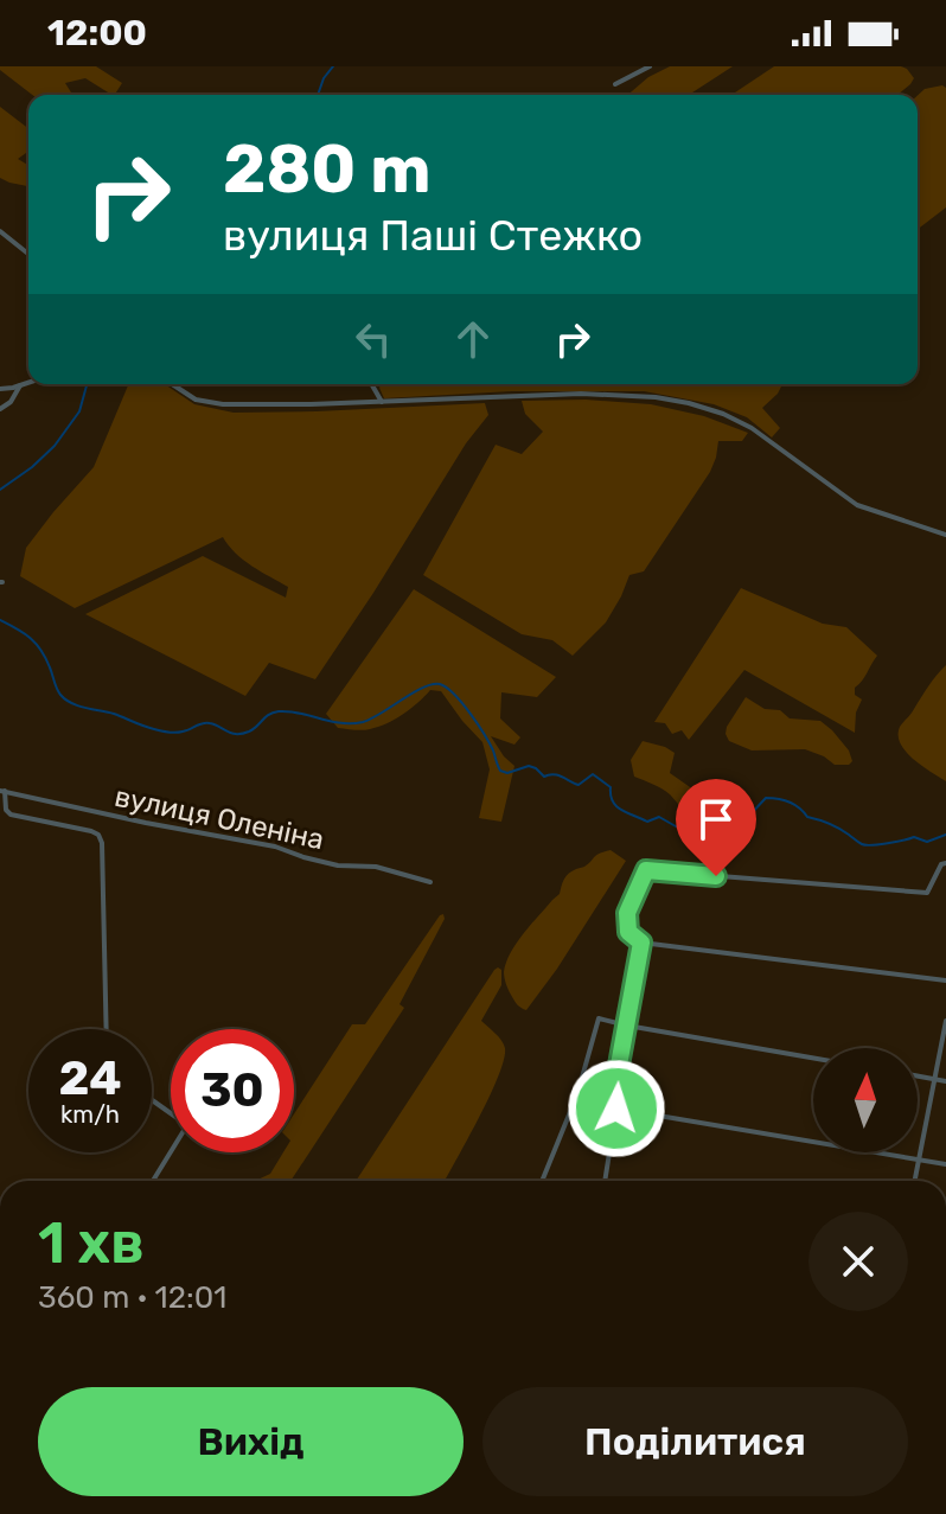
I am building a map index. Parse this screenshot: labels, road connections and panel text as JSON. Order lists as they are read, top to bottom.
{
  "streets": {
    "street": ["вулиця Оленіна"]
  },
  "north": "top",
  "page": {
    "status": "12:00",
    "turn": ["280 m", "вулиця Паші Стежко"],
    "speed": "24 km/h",
    "limit": "30",
    "heading": ["1 хв", "360 m · 12:01"],
    "buttons": ["Вихід", "Поділитися"]
  }
}
